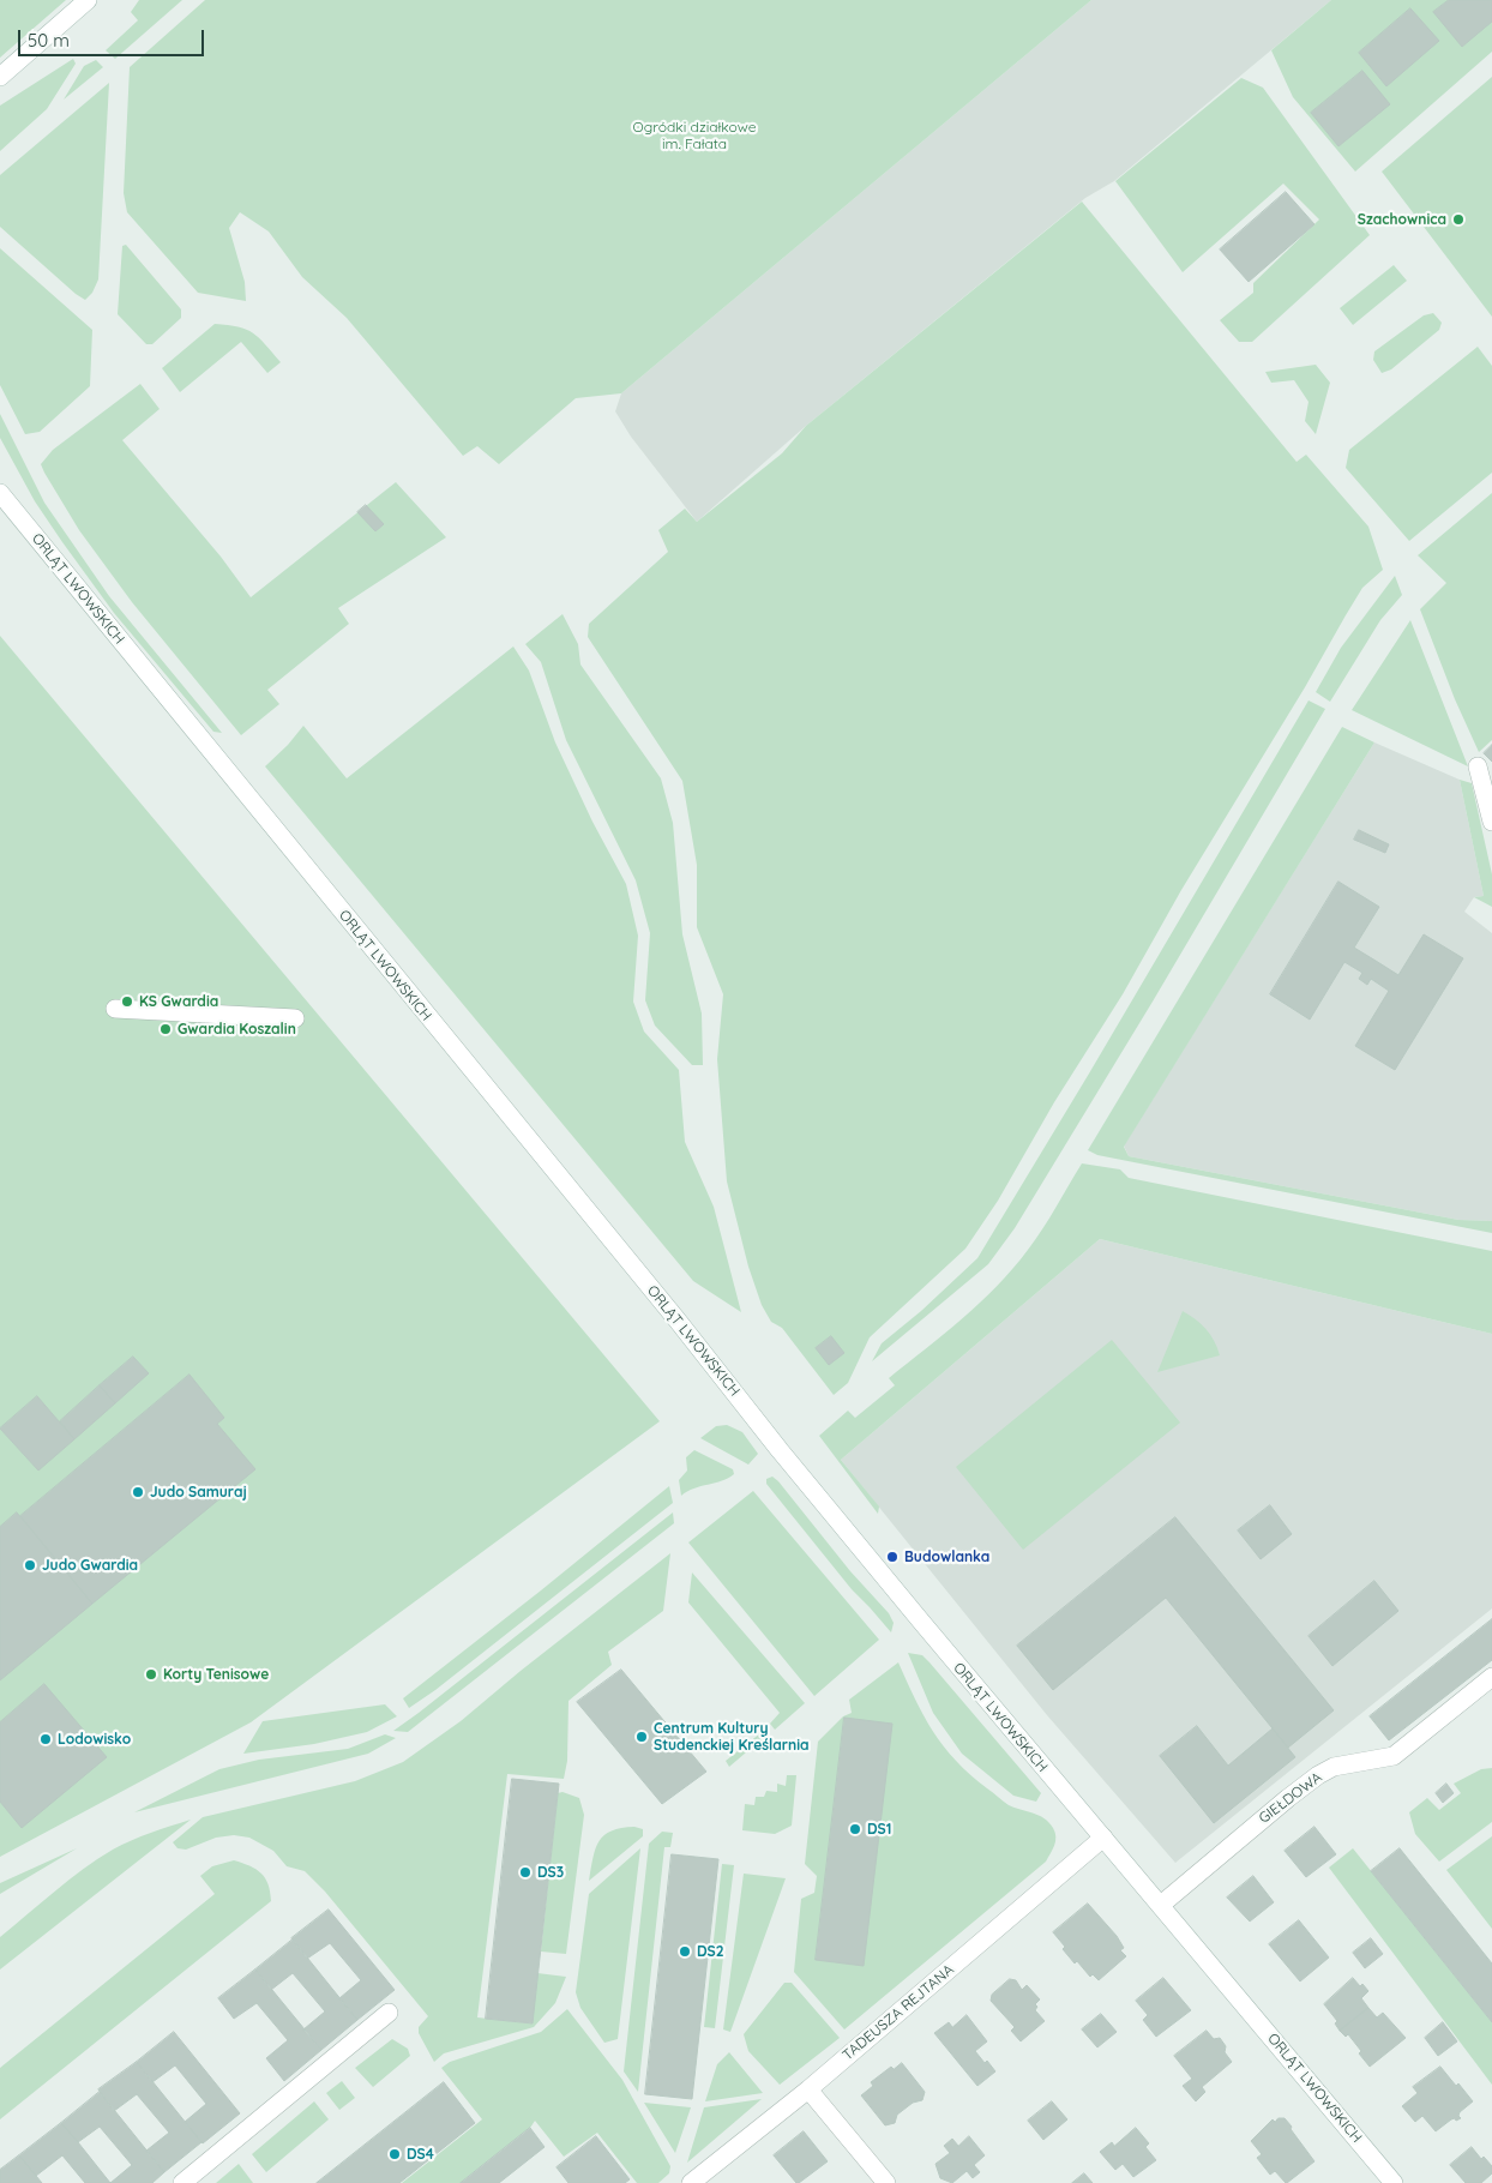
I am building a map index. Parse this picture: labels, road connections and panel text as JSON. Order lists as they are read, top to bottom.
{
  "streets": {
    "main road": ["ORLĄT LWOWSKICH", "GIEŁDOWA", "TADEUSZA REJTANA"]
  },
  "crossings": [
    ["ORLĄT LWOWSKICH", "GIEŁDOWA"],
    ["ORLĄT LWOWSKICH", "TADEUSZA REJTANA"]
  ],
  "parks": ["Ogródki działkowe im. Fałata"],
  "places": [
    "Szachownica",
    "KS Gwardia",
    "Gwardia Koszalin",
    "Judo Samuraj",
    "Budowlanka",
    "Judo Gwardia",
    "Korty Tenisowe",
    "Centrum Kultury Studenckiej Kreślarnia",
    "Lodowisko",
    "DS1",
    "DS3",
    "DS2",
    "DS4"
  ],
  "scale_bar": "50 m"
}
